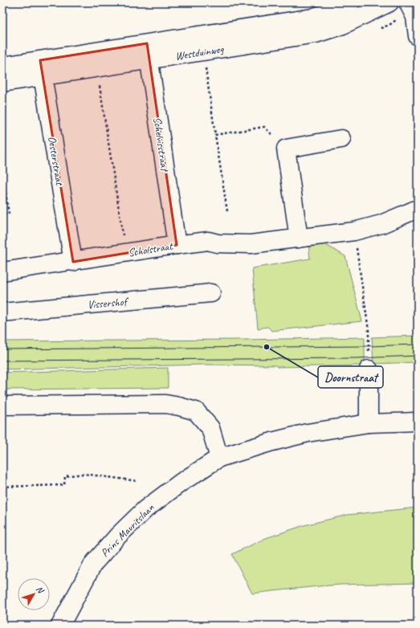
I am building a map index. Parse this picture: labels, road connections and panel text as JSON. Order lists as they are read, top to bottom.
{
  "streets": {
    "street": [
      "Westduinweg",
      "Schelvisstraat",
      "Oesterstraat",
      "Scholstraat",
      "Vissershof",
      "Prins Mauritslaan"
    ]
  },
  "crossings": [
    ["Westduinweg", "Schelvisstraat"],
    ["Westduinweg", "Oesterstraat"],
    ["Schelvisstraat", "Scholstraat"],
    ["Oesterstraat", "Scholstraat"]
  ],
  "places": ["Doornstraat"],
  "north": "top right"
}
